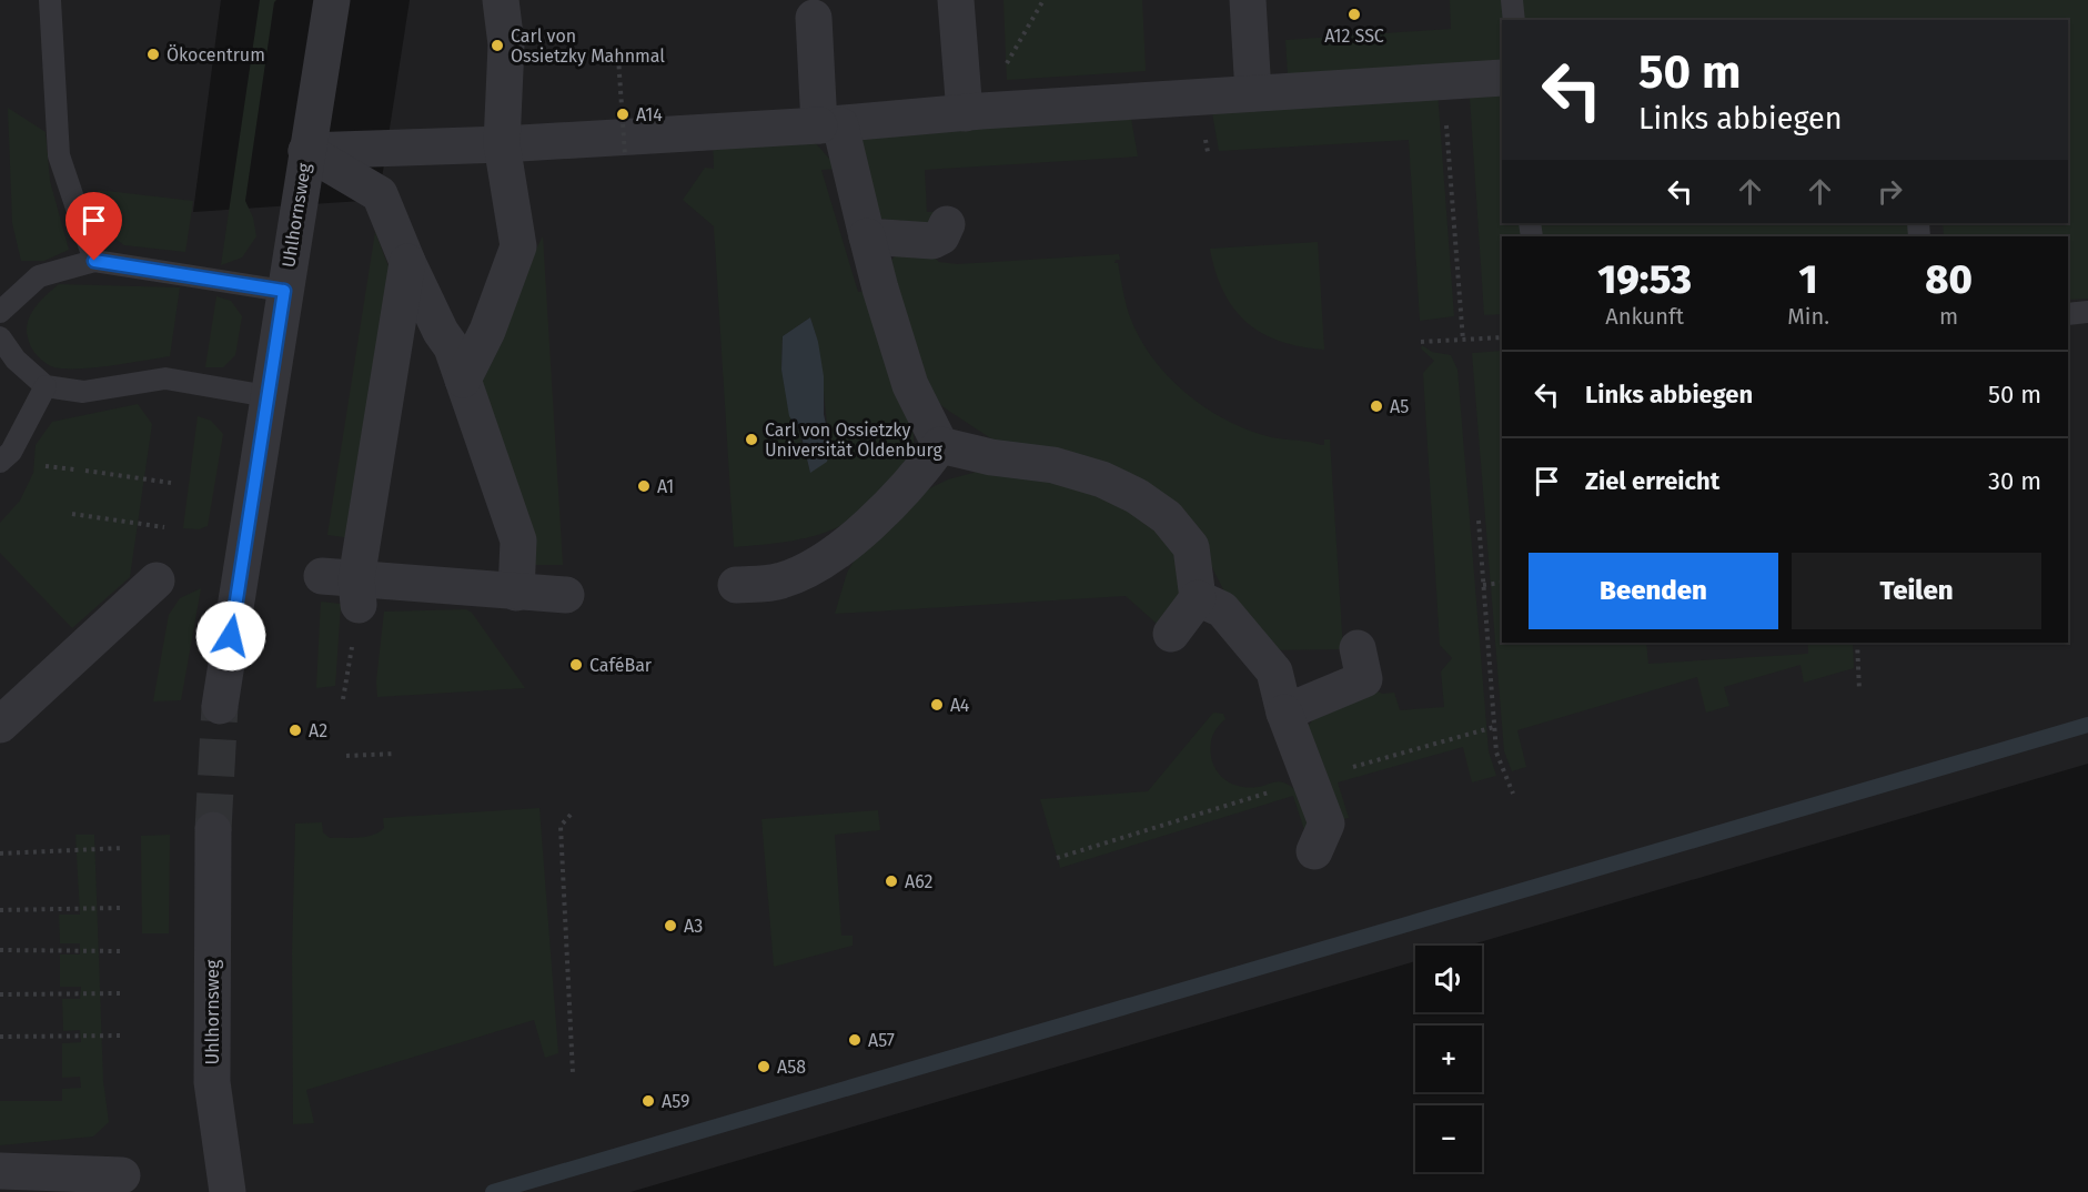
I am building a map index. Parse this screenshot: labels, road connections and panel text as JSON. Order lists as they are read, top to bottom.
{
  "streets": {
    "street": ["Uhlhornsweg"]
  },
  "places": [
    "A12 SSC",
    "Carl von Ossietzky Mahnmal",
    "Ökocentrum",
    "A14",
    "A5",
    "Carl von Ossietzky Universität Oldenburg",
    "A1",
    "CaféBar",
    "A4",
    "A2",
    "A62",
    "A3",
    "A57",
    "A58",
    "A59"
  ],
  "page": {
    "turn": ["50 m", "Links abbiegen"],
    "eta": [
      "19:53",
      "Ankunft",
      "1",
      "Min.",
      "80",
      "m"
    ],
    "list": [
      {
        "name": "Links abbiegen",
        "value": "50 m"
      },
      {
        "name": "Ziel erreicht",
        "value": "30 m"
      }
    ],
    "buttons": ["Beenden", "Teilen"],
    "map_buttons": ["+", "−"]
  }
}
